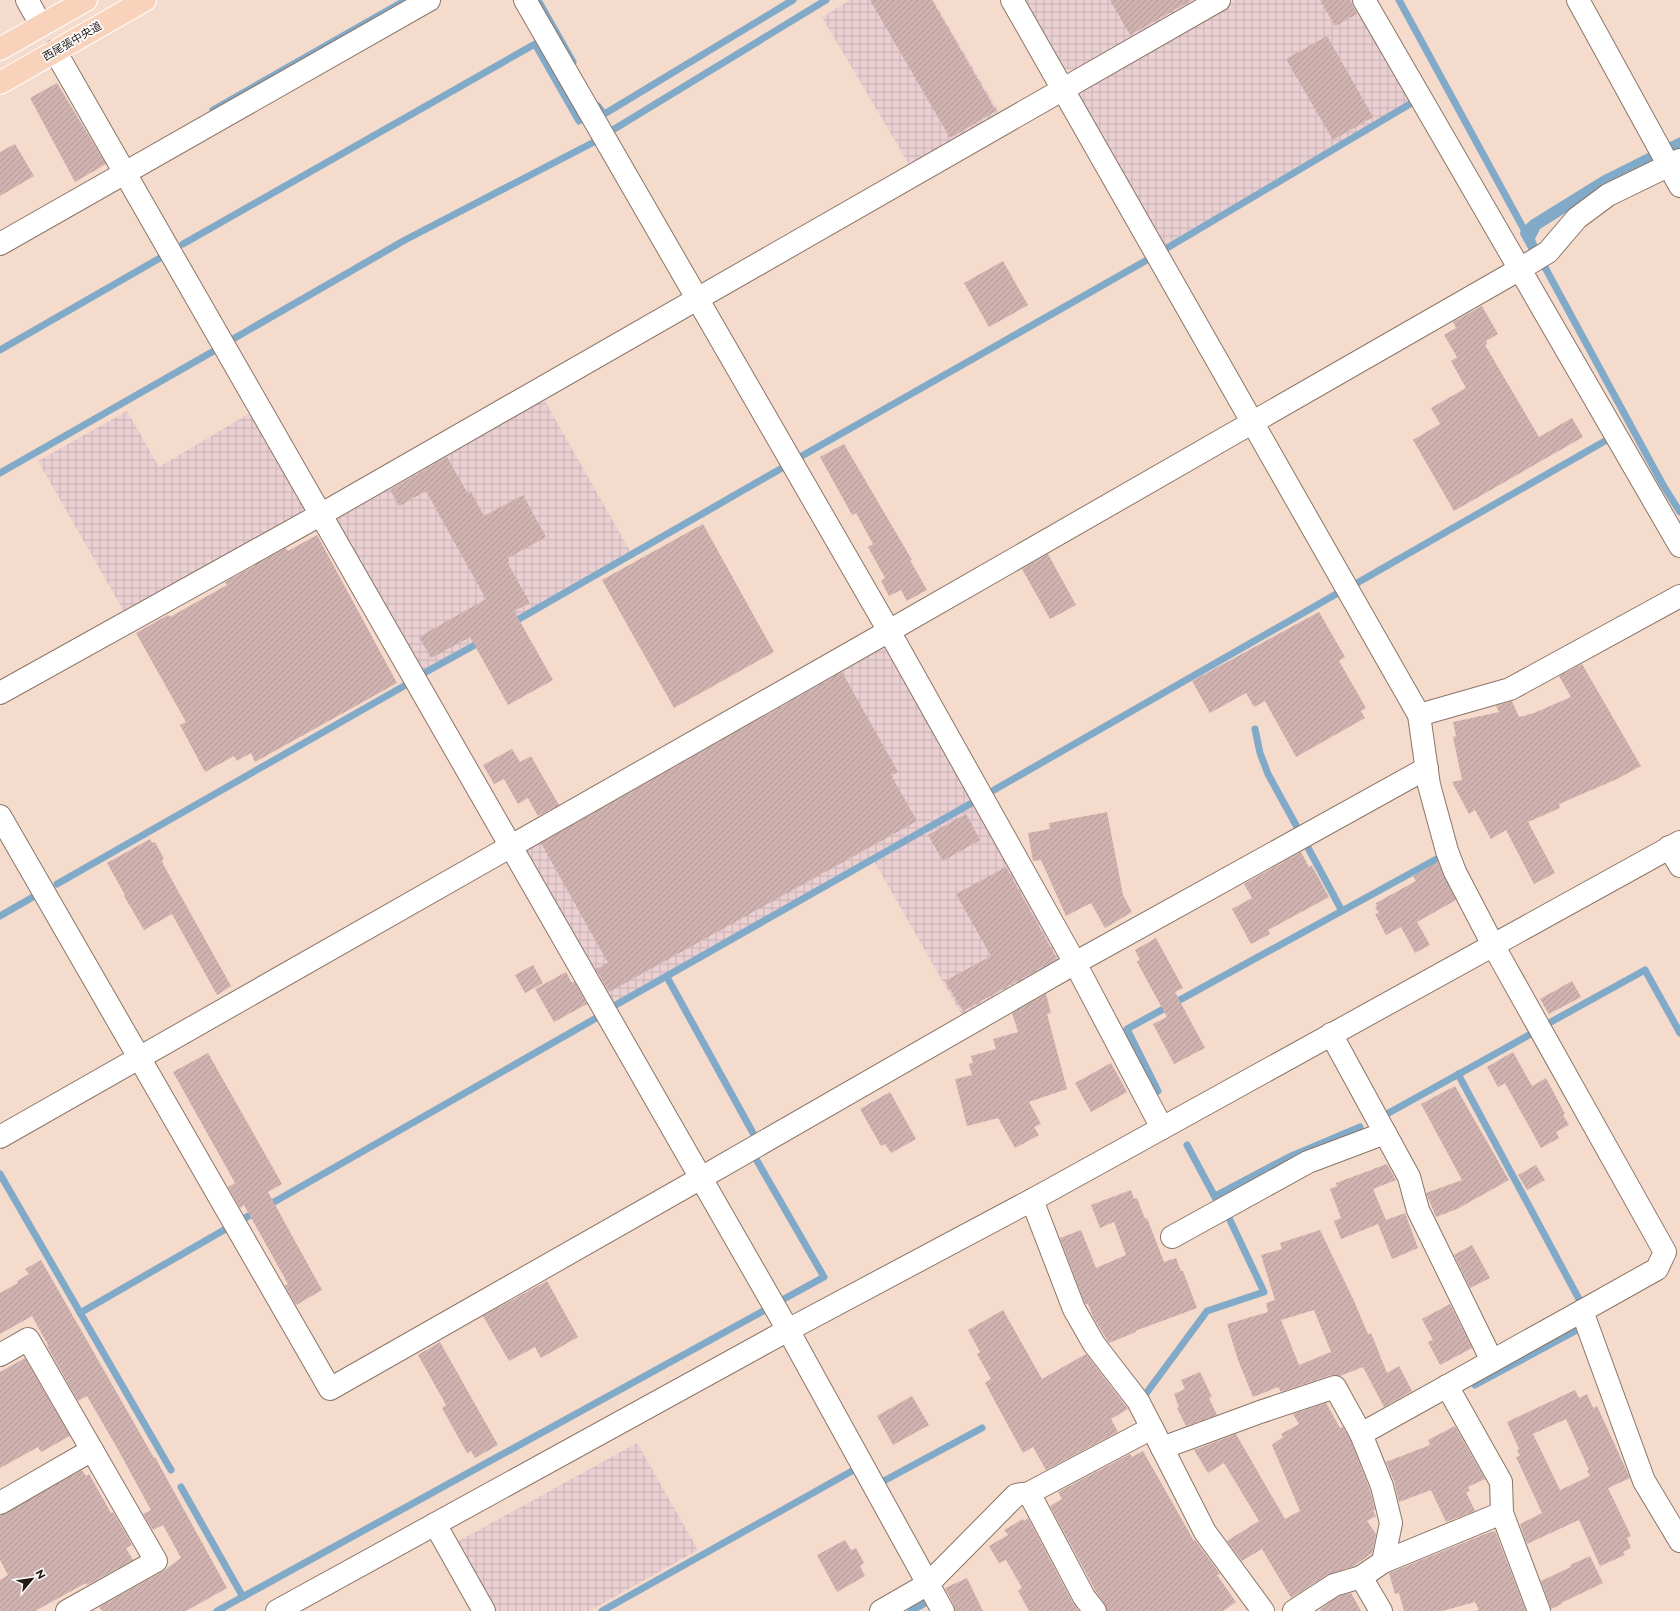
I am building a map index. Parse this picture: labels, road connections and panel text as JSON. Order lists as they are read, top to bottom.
{
  "streets": {
    "main road": ["西尾張中央道"]
  },
  "north": "top right"
}
